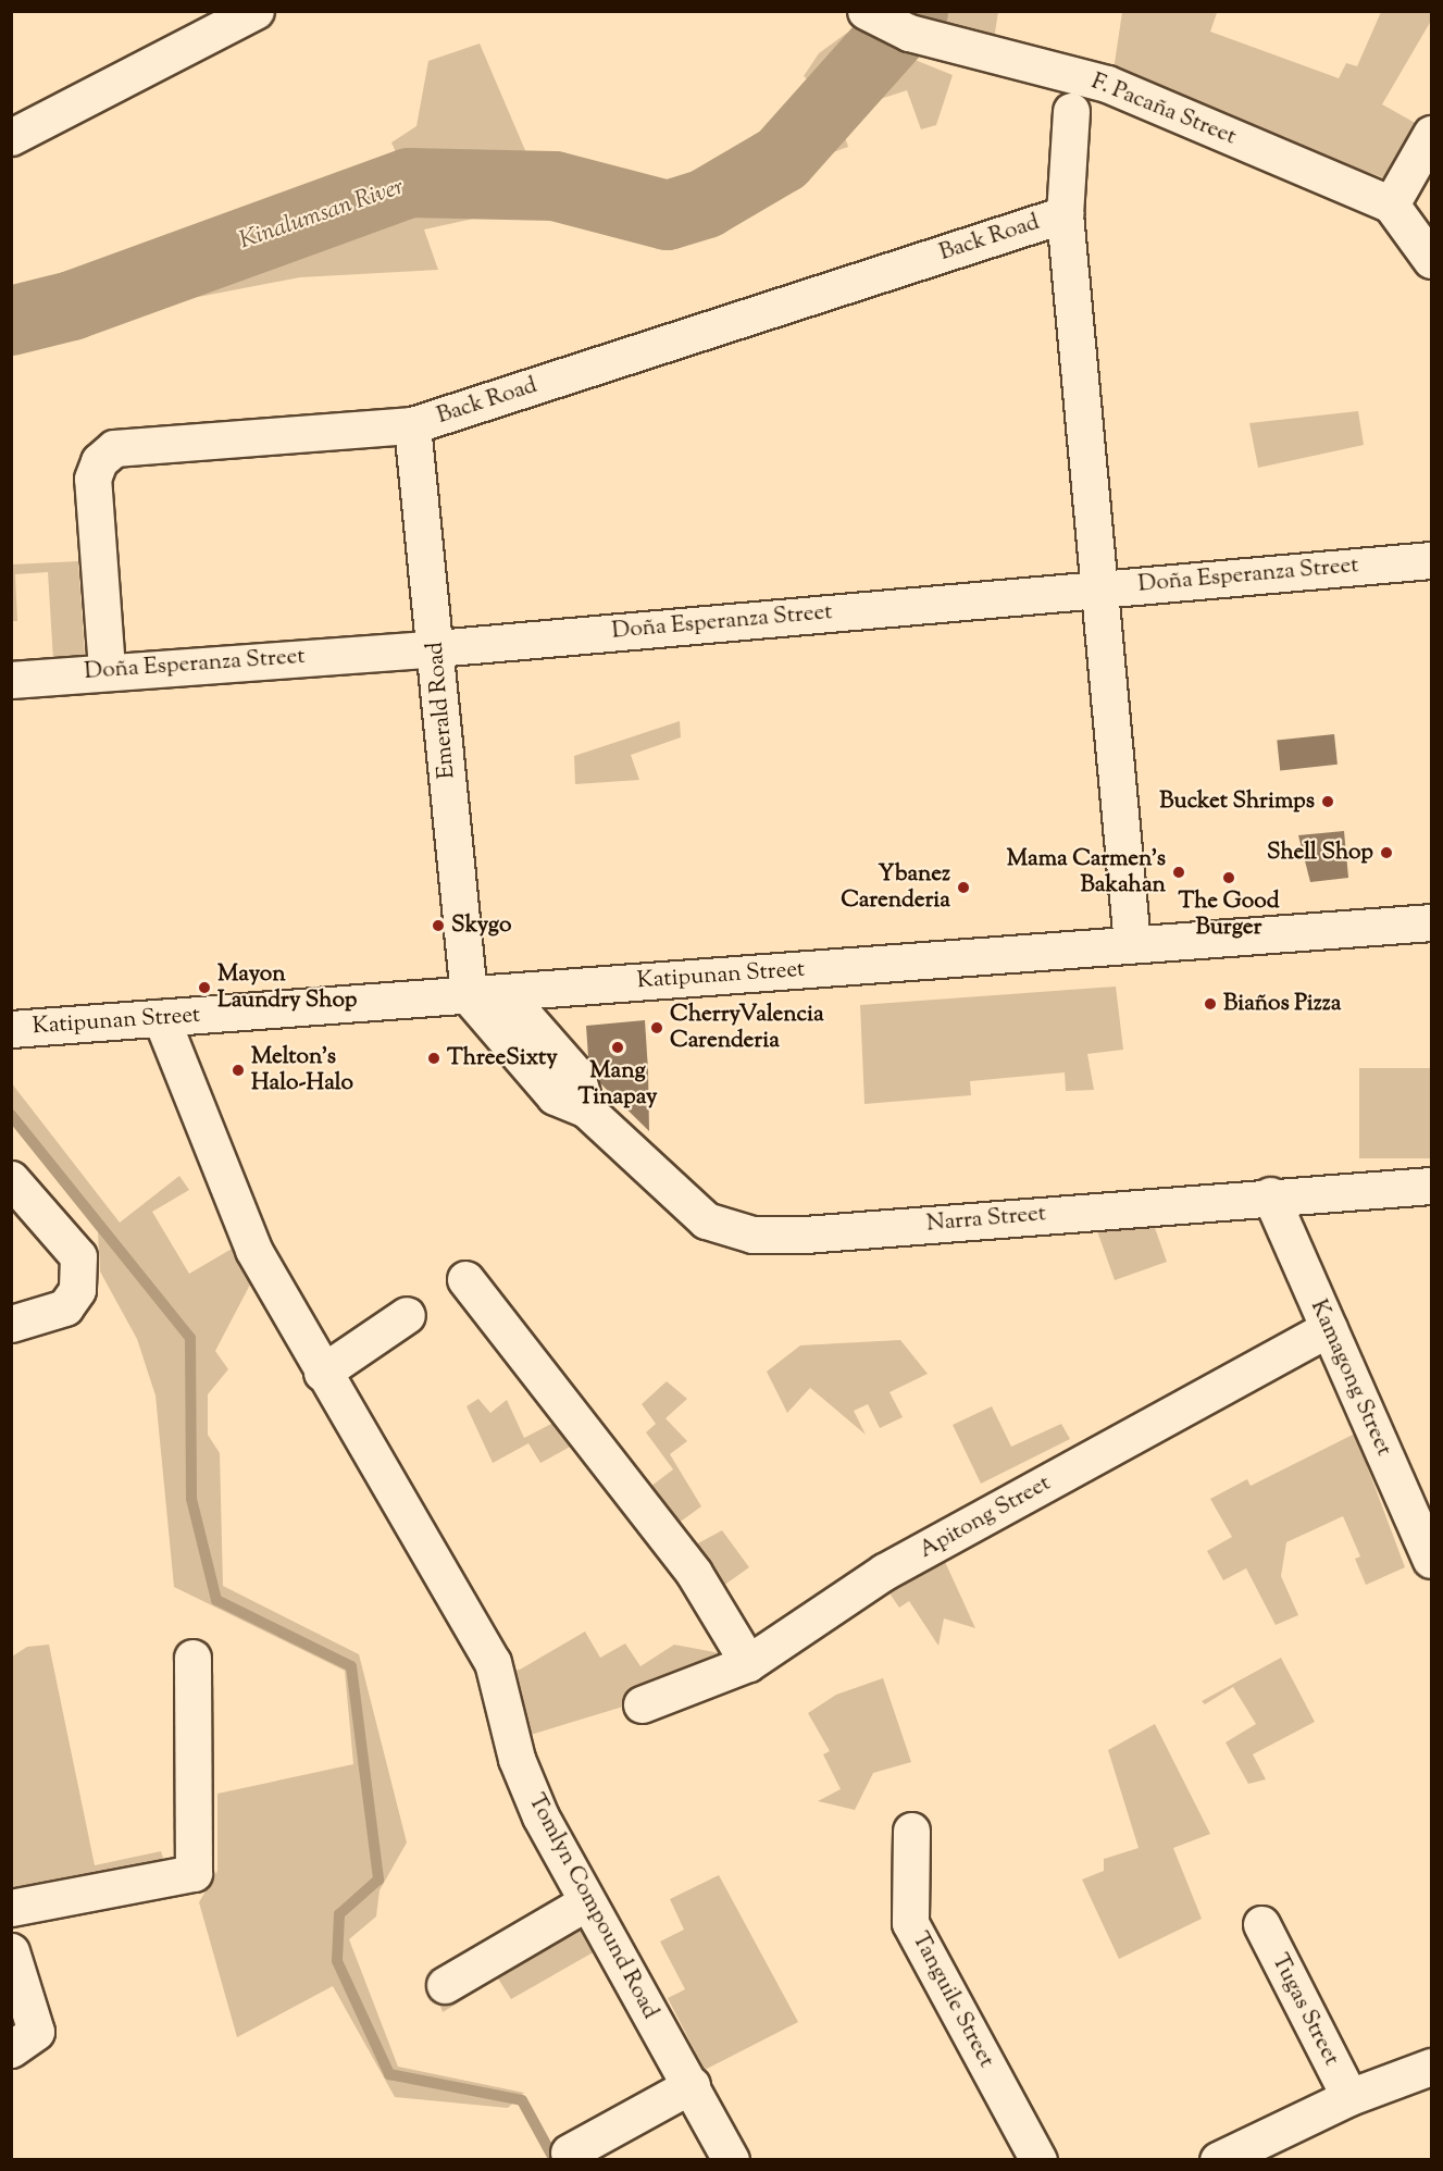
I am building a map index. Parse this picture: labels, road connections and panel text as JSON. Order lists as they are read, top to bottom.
{
  "streets": {
    "street": [
      "F. Pacaña Street",
      "Back Road",
      "Doña Esperanza Street",
      "Emerald Road",
      "Katipunan Street",
      "Narra Street",
      "Kamagong Street",
      "Apitong Street",
      "Tomlyn Compound Road",
      "Tanguile Street",
      "Tugas Street"
    ]
  },
  "crossings": [
    ["Back Road", "Doña Esperanza Street"],
    ["Back Road", "Emerald Road"],
    ["Doña Esperanza Street", "Emerald Road"],
    ["Emerald Road", "Katipunan Street"],
    ["Emerald Road", "Narra Street"],
    ["Katipunan Street", "Narra Street"],
    ["Katipunan Street", "Tomlyn Compound Road"],
    ["Narra Street", "Kamagong Street"],
    ["Kamagong Street", "Apitong Street"]
  ],
  "water": ["Kinalumsan River"],
  "places": [
    "Bucket Shrimps",
    "Shell Shop",
    "Mama Carmen's Bakahan",
    "The Good Burger",
    "Ybanez Carenderia",
    "Skygo",
    "Mayon Laundry Shop",
    "Biaños Pizza",
    "CherryValencia Carenderia",
    "Mang Tinapay",
    "ThreeSixty",
    "Melton's Halo-Halo"
  ]
}
